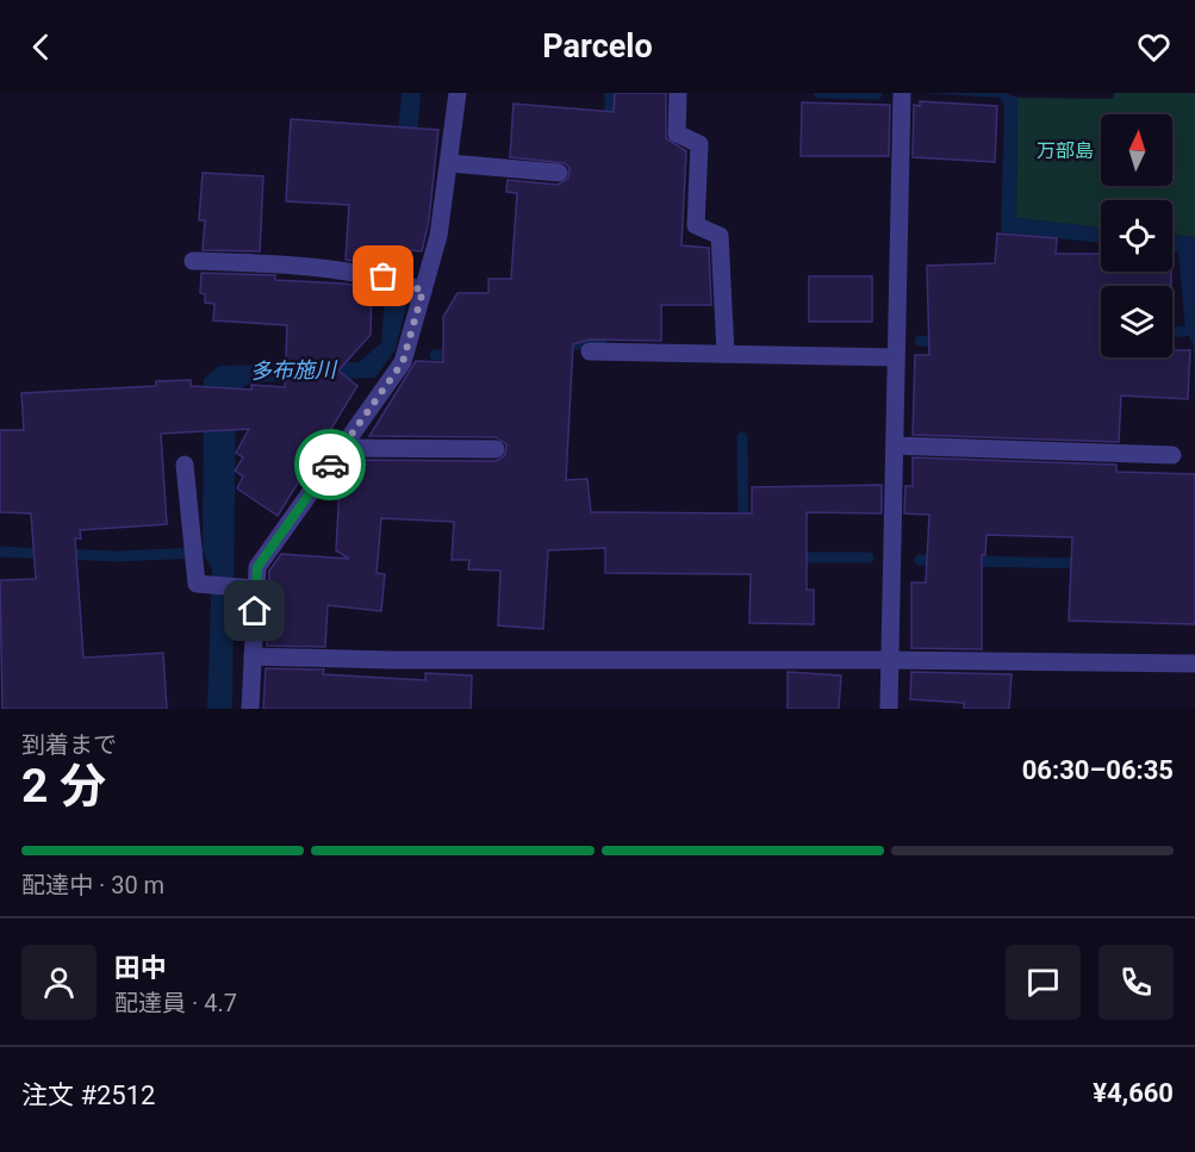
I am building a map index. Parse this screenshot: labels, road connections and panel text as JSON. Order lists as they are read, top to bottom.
{
  "water": ["多布施川"],
  "parks": ["万部島"],
  "north": "top",
  "page": {
    "header": "Parcelo",
    "heading": ["2 分", "到着まで", "06:30–06:35"],
    "panel": [
      "田中",
      "配達員 · 4.7",
      "注文 #2512",
      "¥4,660"
    ],
    "bar": "配達中 · 30 m"
  }
}
